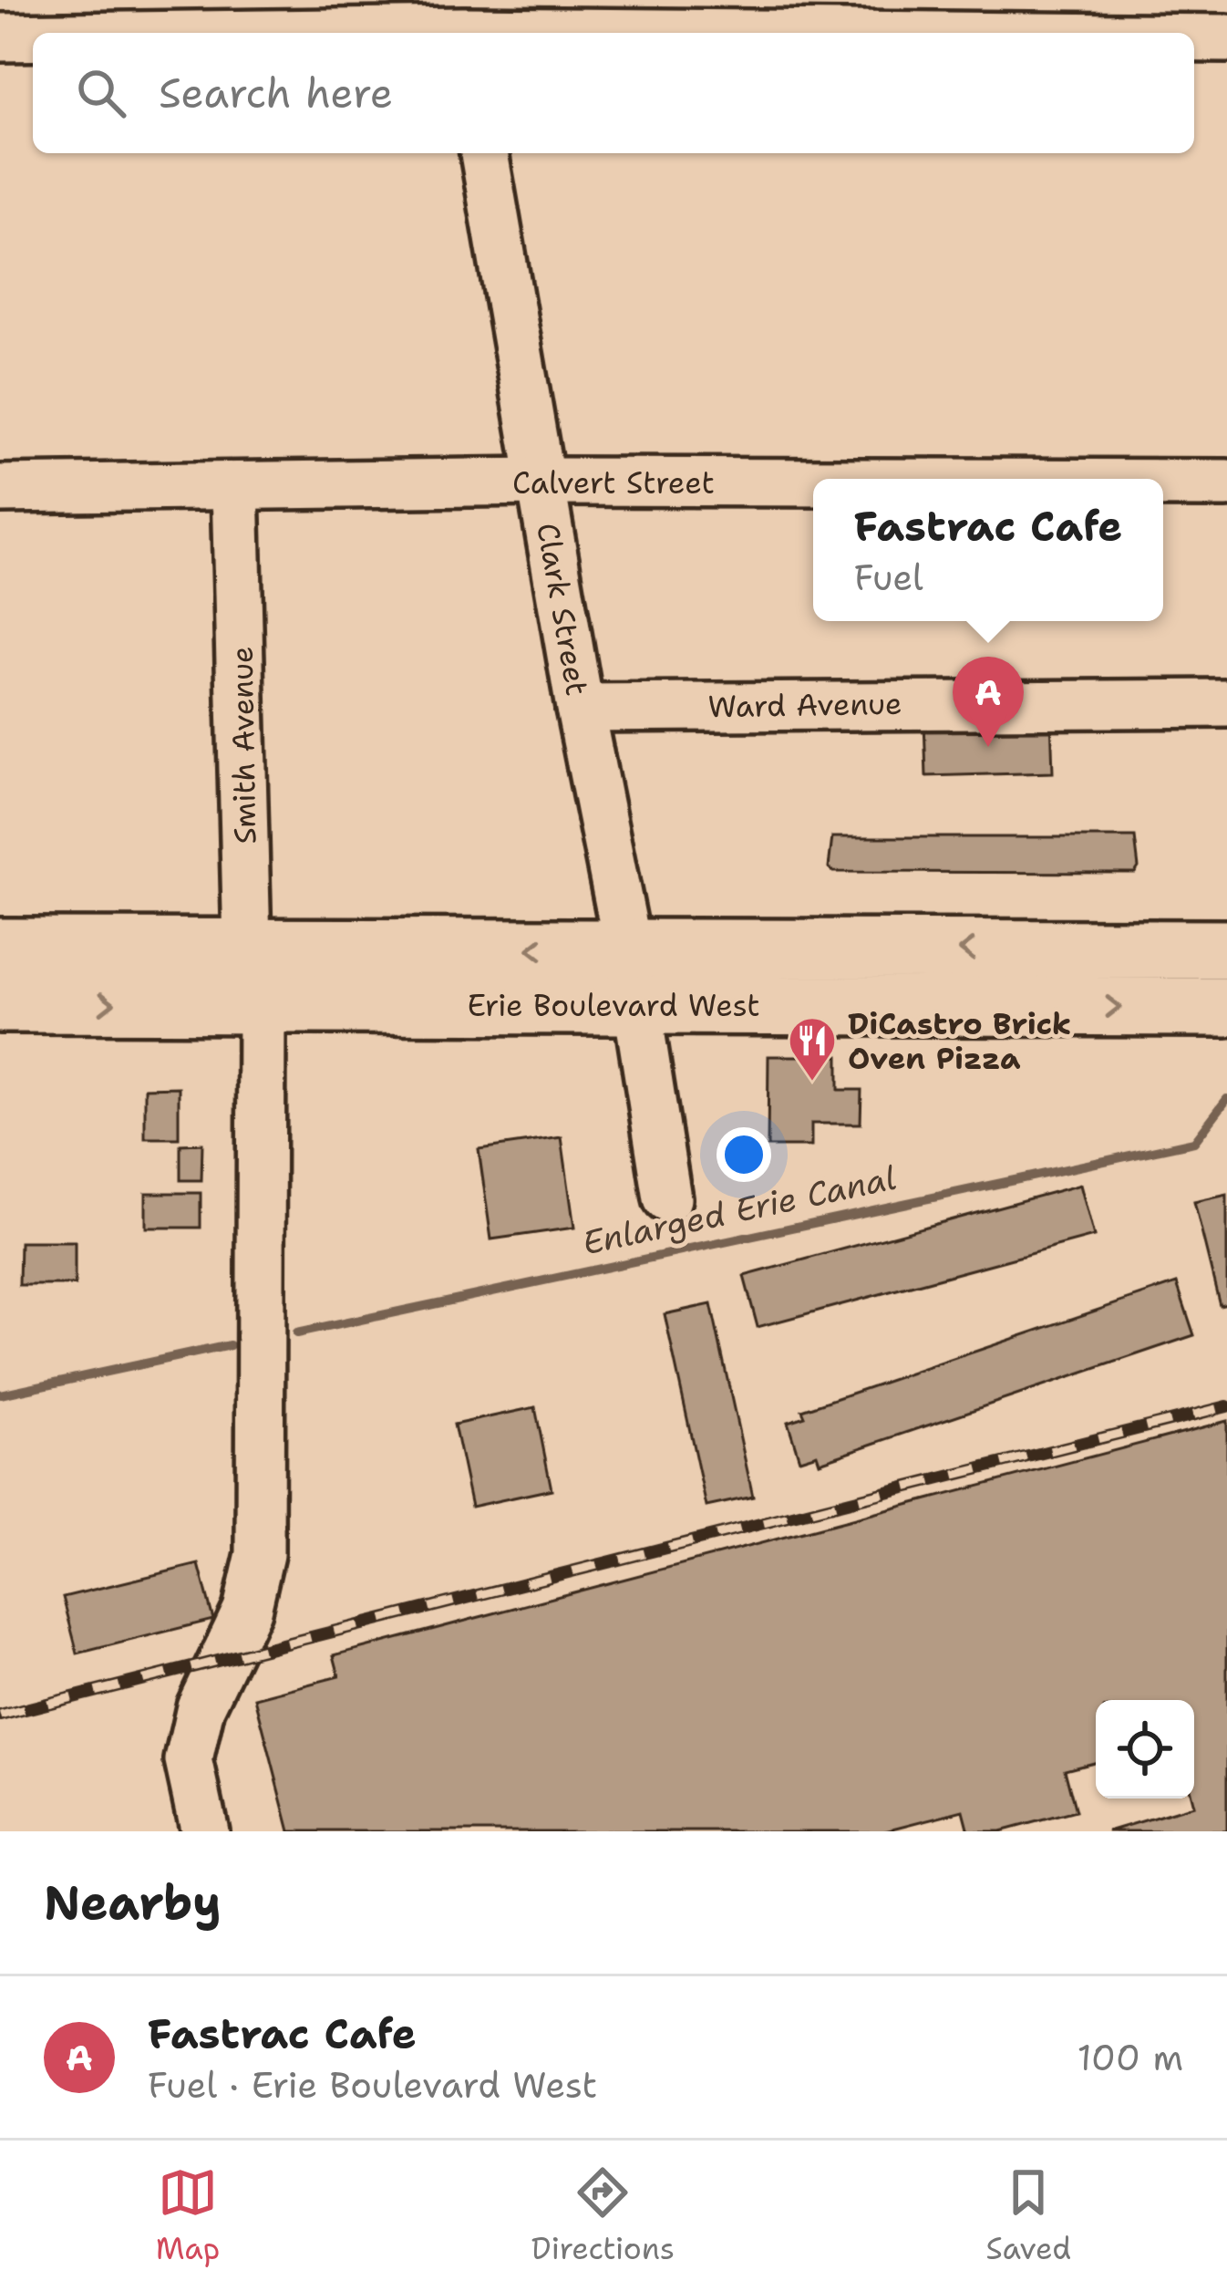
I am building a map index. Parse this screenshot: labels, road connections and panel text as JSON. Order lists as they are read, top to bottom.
{
  "streets": {
    "main road": ["Erie Boulevard West"],
    "street": [
      "Calvert Street",
      "Clark Street",
      "Ward Avenue",
      "Smith Avenue"
    ]
  },
  "crossings": [
    ["Calvert Street", "Clark Street"],
    ["Calvert Street", "Smith Avenue"],
    ["Clark Street", "Ward Avenue"],
    ["Clark Street", "Erie Boulevard West"],
    ["Smith Avenue", "Erie Boulevard West"]
  ],
  "water": ["Enlarged Erie Canal"],
  "places": {
    "restaurant": ["DiCastro Brick Oven Pizza"]
  },
  "page": {
    "search": "Search here",
    "popup": ["Fastrac Cafe", "Fuel"],
    "pins": "A",
    "heading": "Nearby",
    "list": [
      {
        "mark": "A",
        "name": "Fastrac Cafe",
        "note": "Fuel · Erie Boulevard West",
        "value": "100 m"
      }
    ],
    "nav": ["Map", "Directions", "Saved"]
  }
}
